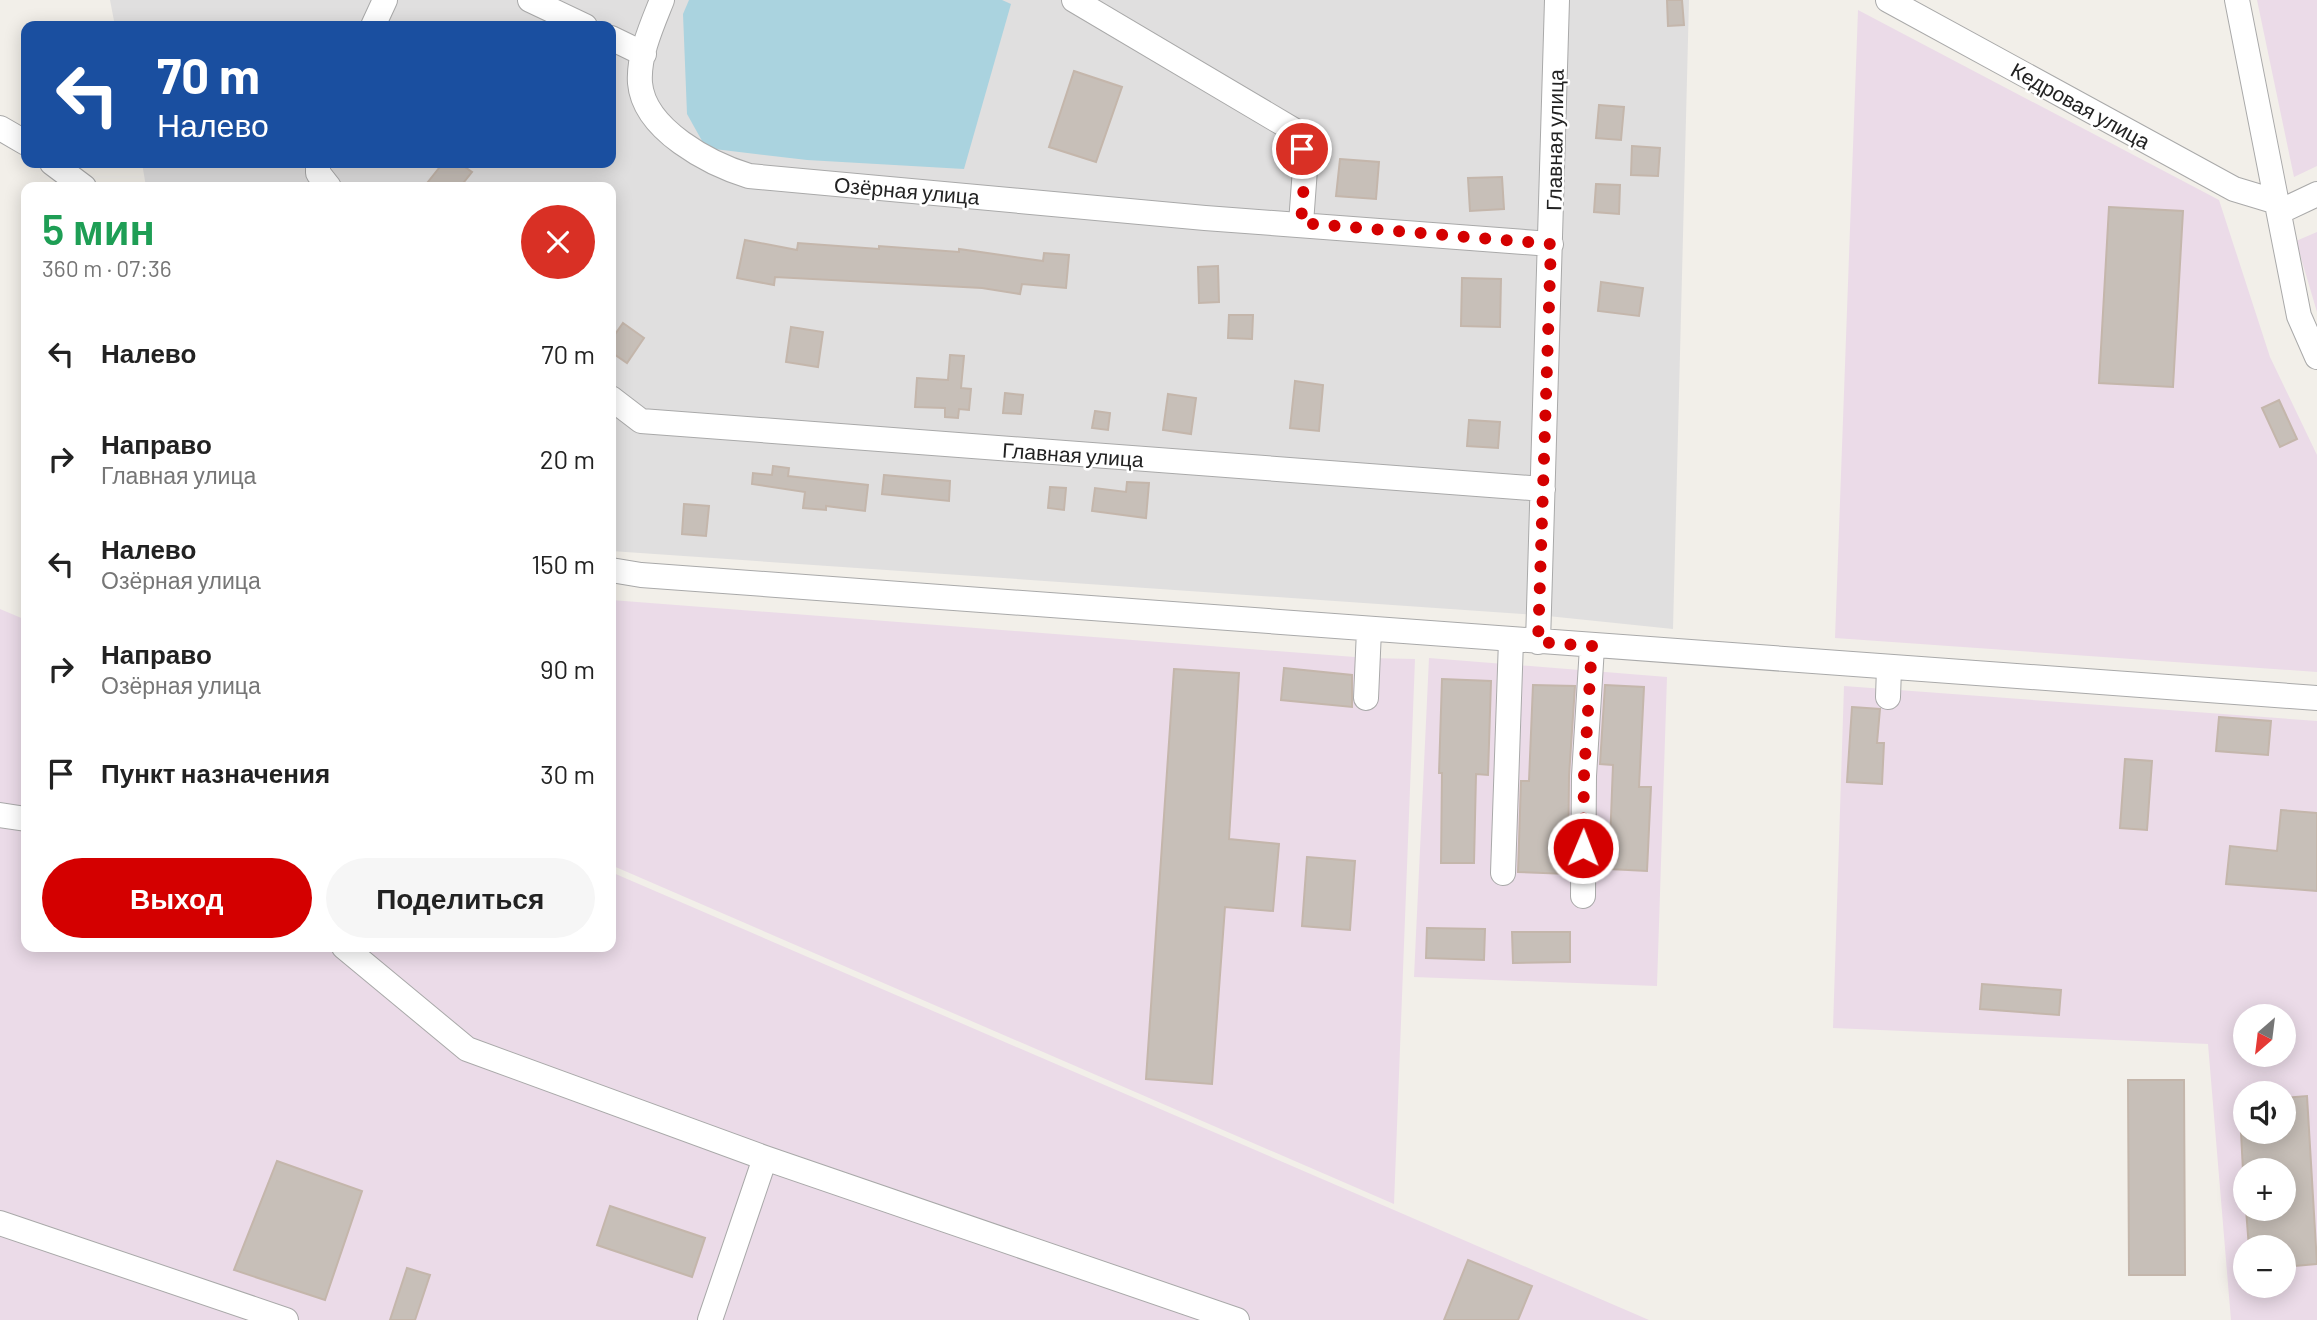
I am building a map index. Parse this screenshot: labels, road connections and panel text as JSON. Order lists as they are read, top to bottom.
{
  "streets": {
    "street": ["Кедровая улица", "Главная улица", "Озёрная улица"]
  },
  "crossings": [
    ["Главная улица", "Озёрная улица"]
  ],
  "north": "bottom left",
  "page": {
    "turn": ["70 m", "Налево"],
    "heading": ["5 мин", "360 m · 07:36"],
    "list": [
      {
        "name": "Налево",
        "value": "70 m"
      },
      {
        "name": "Направо",
        "note": "Главная улица",
        "value": "20 m"
      },
      {
        "name": "Налево",
        "note": "Озёрная улица",
        "value": "150 m"
      },
      {
        "name": "Направо",
        "note": "Озёрная улица",
        "value": "90 m"
      },
      {
        "name": "Пункт назначения",
        "value": "30 m"
      }
    ],
    "buttons": ["Выход", "Поделиться"],
    "map_buttons": ["+", "−"]
  }
}
